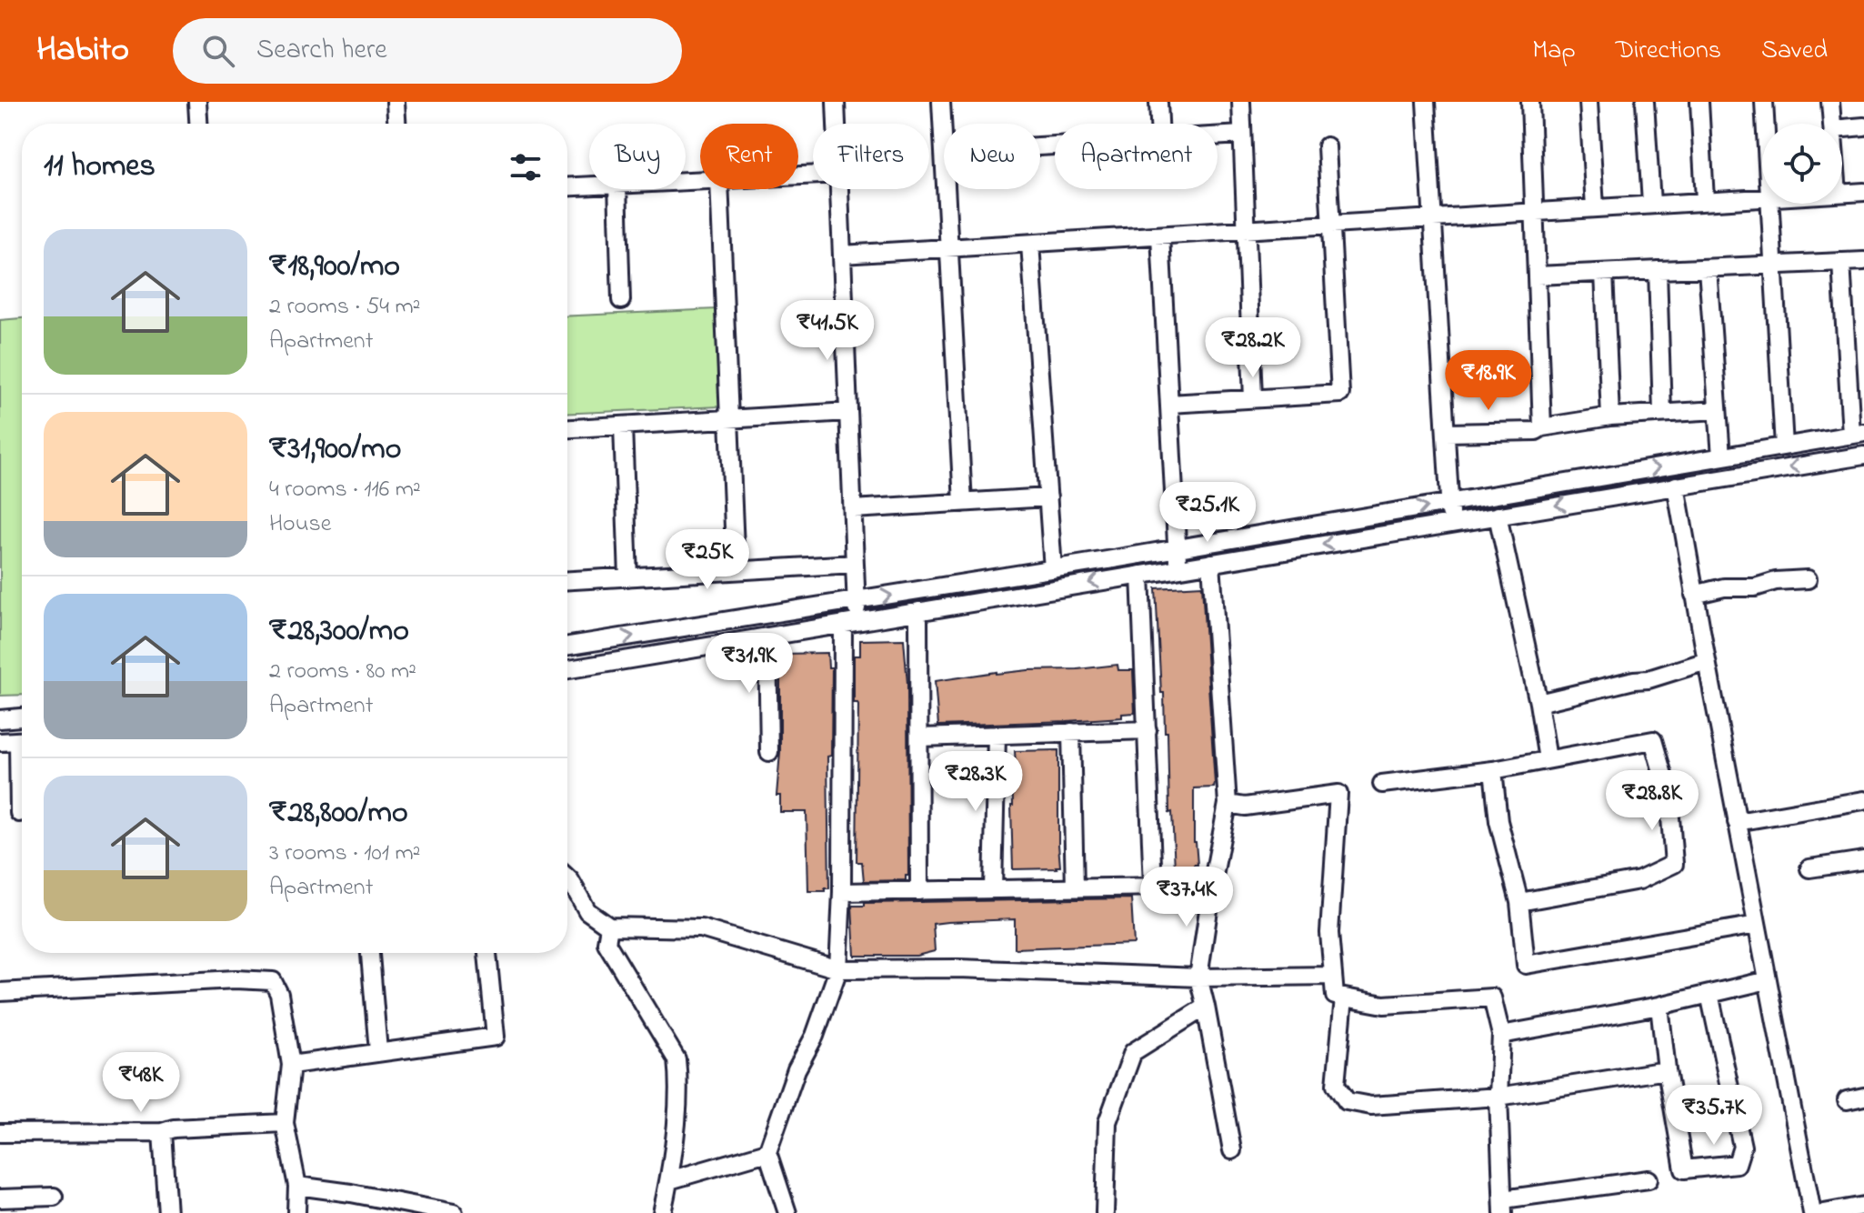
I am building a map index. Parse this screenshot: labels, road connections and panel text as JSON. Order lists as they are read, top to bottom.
{
  "page": {
    "header": "Habito",
    "search": "Search here",
    "nav": ["Map", "Directions", "Saved"],
    "chip": [
      "Buy",
      "Rent",
      "Filters",
      "New",
      "Apartment"
    ],
    "heading": "11 homes",
    "list": [
      {
        "name": "₹18,900/mo",
        "note": "2 rooms · 54 m² · Apartment"
      },
      {
        "name": "₹31,900/mo",
        "note": "4 rooms · 116 m² · House"
      },
      {
        "name": "₹28,300/mo",
        "note": "2 rooms · 80 m² · Apartment"
      },
      {
        "name": "₹28,800/mo",
        "note": "3 rooms · 101 m² · Apartment"
      }
    ],
    "price": [
      "₹41.5K",
      "₹28.2K",
      "₹18.9K",
      "₹25.1K",
      "₹25K",
      "₹31.9K",
      "₹28.3K",
      "₹28.8K",
      "₹37.4K",
      "₹48K",
      "₹35.7K"
    ]
  }
}
